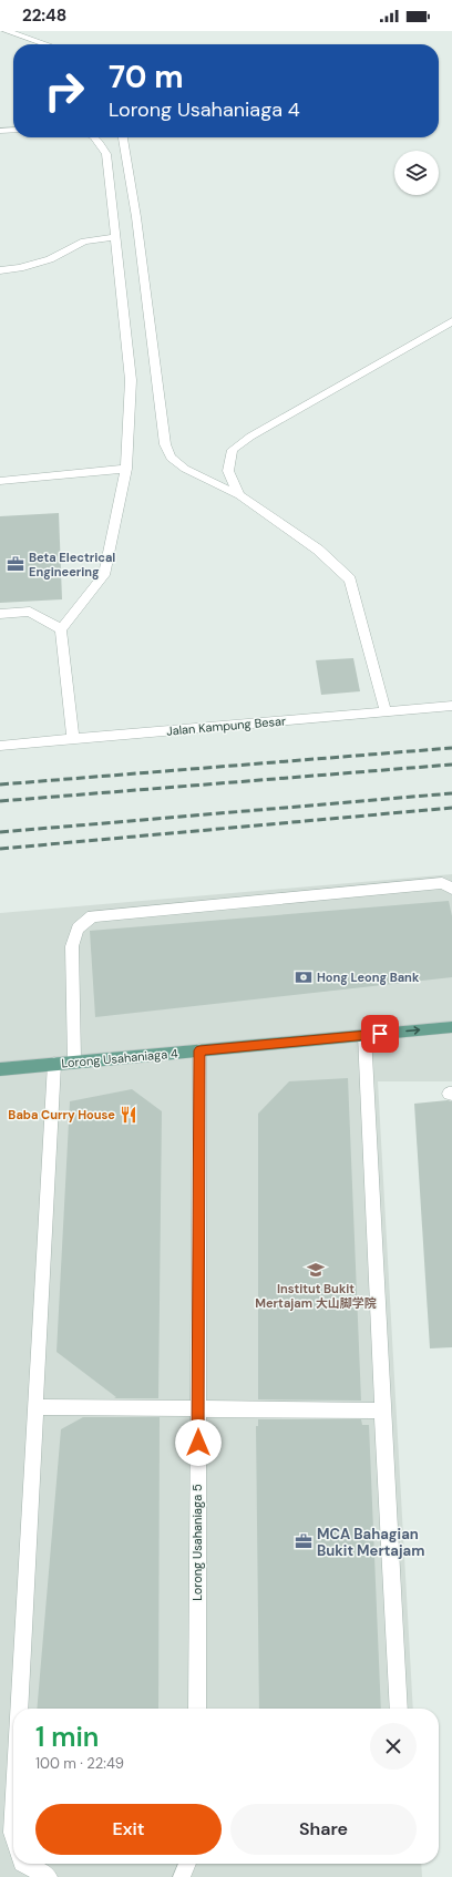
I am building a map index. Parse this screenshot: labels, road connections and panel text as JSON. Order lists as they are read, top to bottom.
{
  "streets": {
    "main road": ["Lorong Usahaniaga 4"],
    "street": ["Jalan Kampung Besar", "Lorong Usahaniaga 5"]
  },
  "crossings": [
    ["Lorong Usahaniaga 4", "Lorong Usahaniaga 5"]
  ],
  "places": {
    "office": ["Beta Electrical Engineering", "MCA Bahagian Bukit Mertajam"],
    "bank": ["Hong Leong Bank"],
    "restaurant": ["Baba Curry House"],
    "school or university": ["Institut Bukit Mertajam 大山脚学院"]
  },
  "page": {
    "status": "22:48",
    "turn": ["70 m", "Lorong Usahaniaga 4"],
    "heading": ["1 min", "100 m · 22:49"],
    "buttons": ["Exit", "Share"]
  }
}
